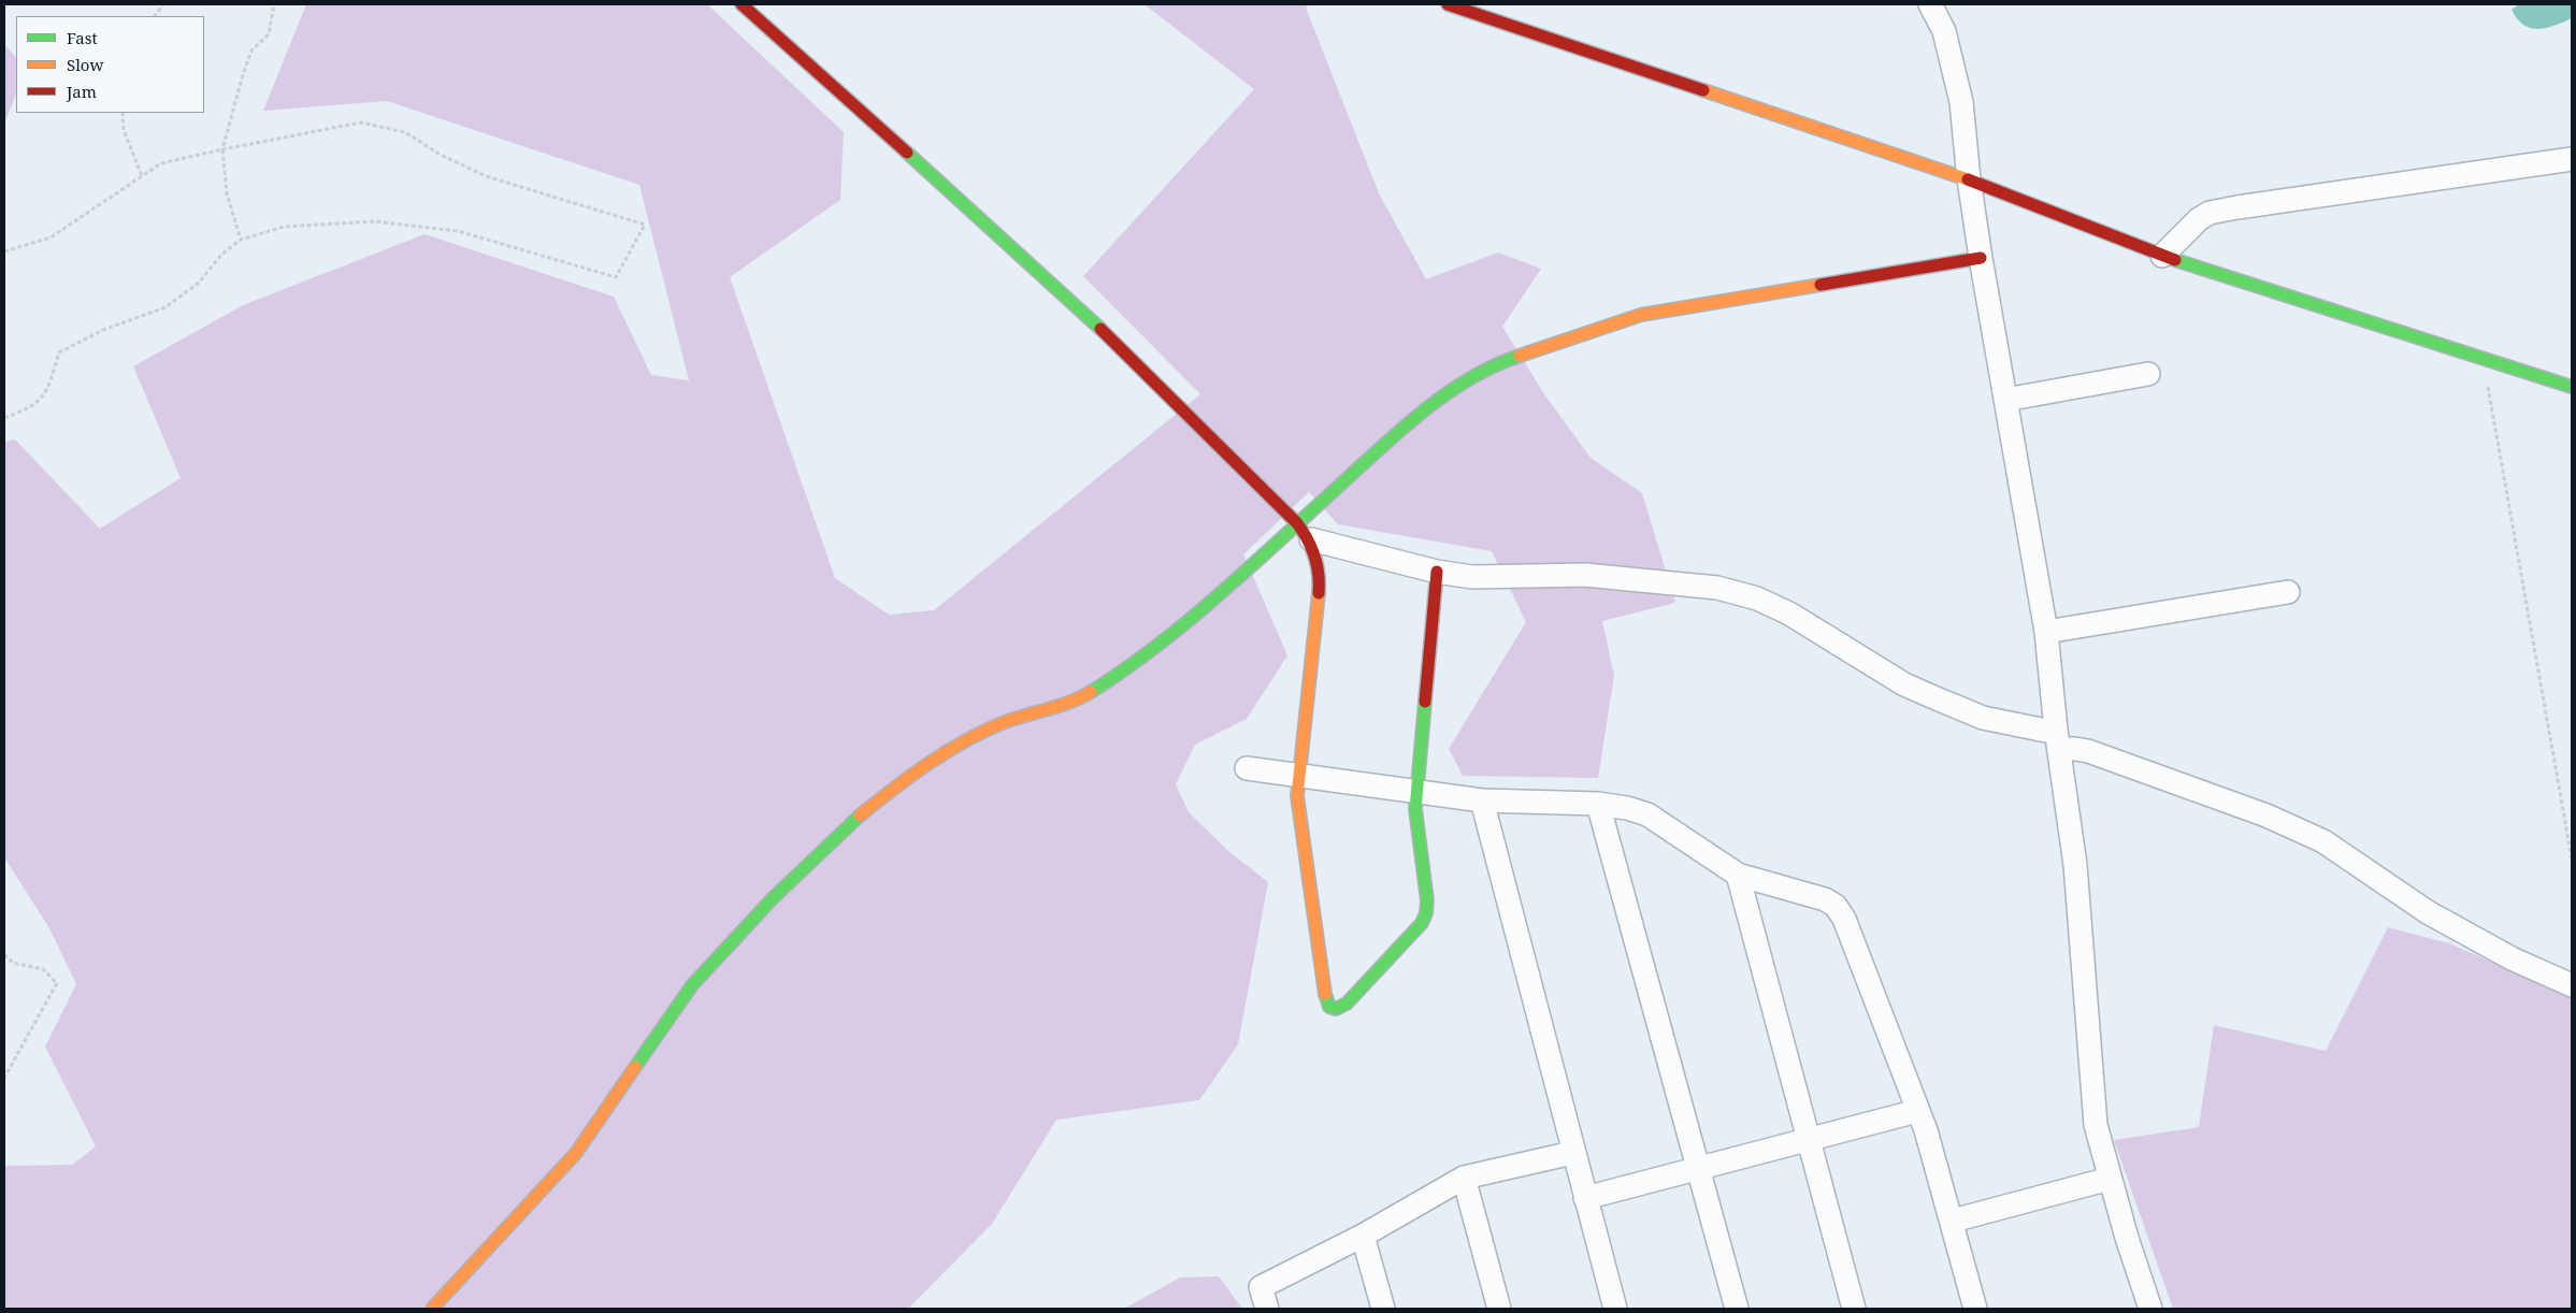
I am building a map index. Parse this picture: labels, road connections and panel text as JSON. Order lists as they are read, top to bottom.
{
  "legend": ["Fast", "Slow", "Jam"]
}
